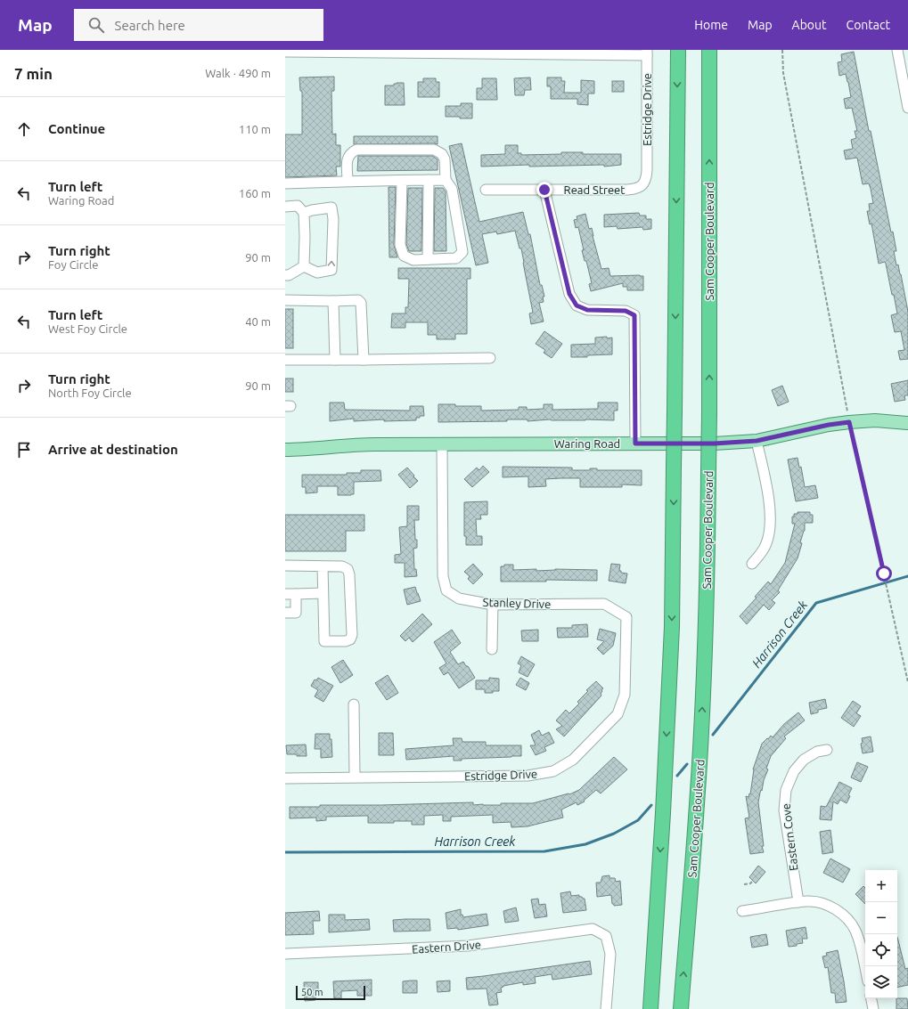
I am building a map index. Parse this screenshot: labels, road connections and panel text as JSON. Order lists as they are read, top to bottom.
{
  "streets": {
    "highway": ["Sam Cooper Boulevard"],
    "main road": ["Waring Road"],
    "street": [
      "Estridge Drive",
      "Read Street",
      "Stanley Drive",
      "Eastern Cove",
      "Eastern Drive"
    ]
  },
  "crossings": [
    ["Estridge Drive", "Read Street"],
    ["Estridge Drive", "Stanley Drive"],
    ["Waring Road", "Stanley Drive"]
  ],
  "water": ["Harrison Creek"],
  "scale_bar": "50 m",
  "page": {
    "header": "Map",
    "search": "Search here",
    "nav": [
      "Home",
      "Map",
      "About",
      "Contact"
    ],
    "heading": ["7 min", "Walk · 490 m"],
    "list": [
      ["Continue", "110 m"],
      ["Turn left", "Waring Road", "160 m"],
      ["Turn right", "Foy Circle", "90 m"],
      ["Turn left", "West Foy Circle", "40 m"],
      ["Turn right", "North Foy Circle", "90 m"],
      "Arrive at destination"
    ],
    "map_buttons": ["+", "−"],
    "scale": "50 m"
  }
}
